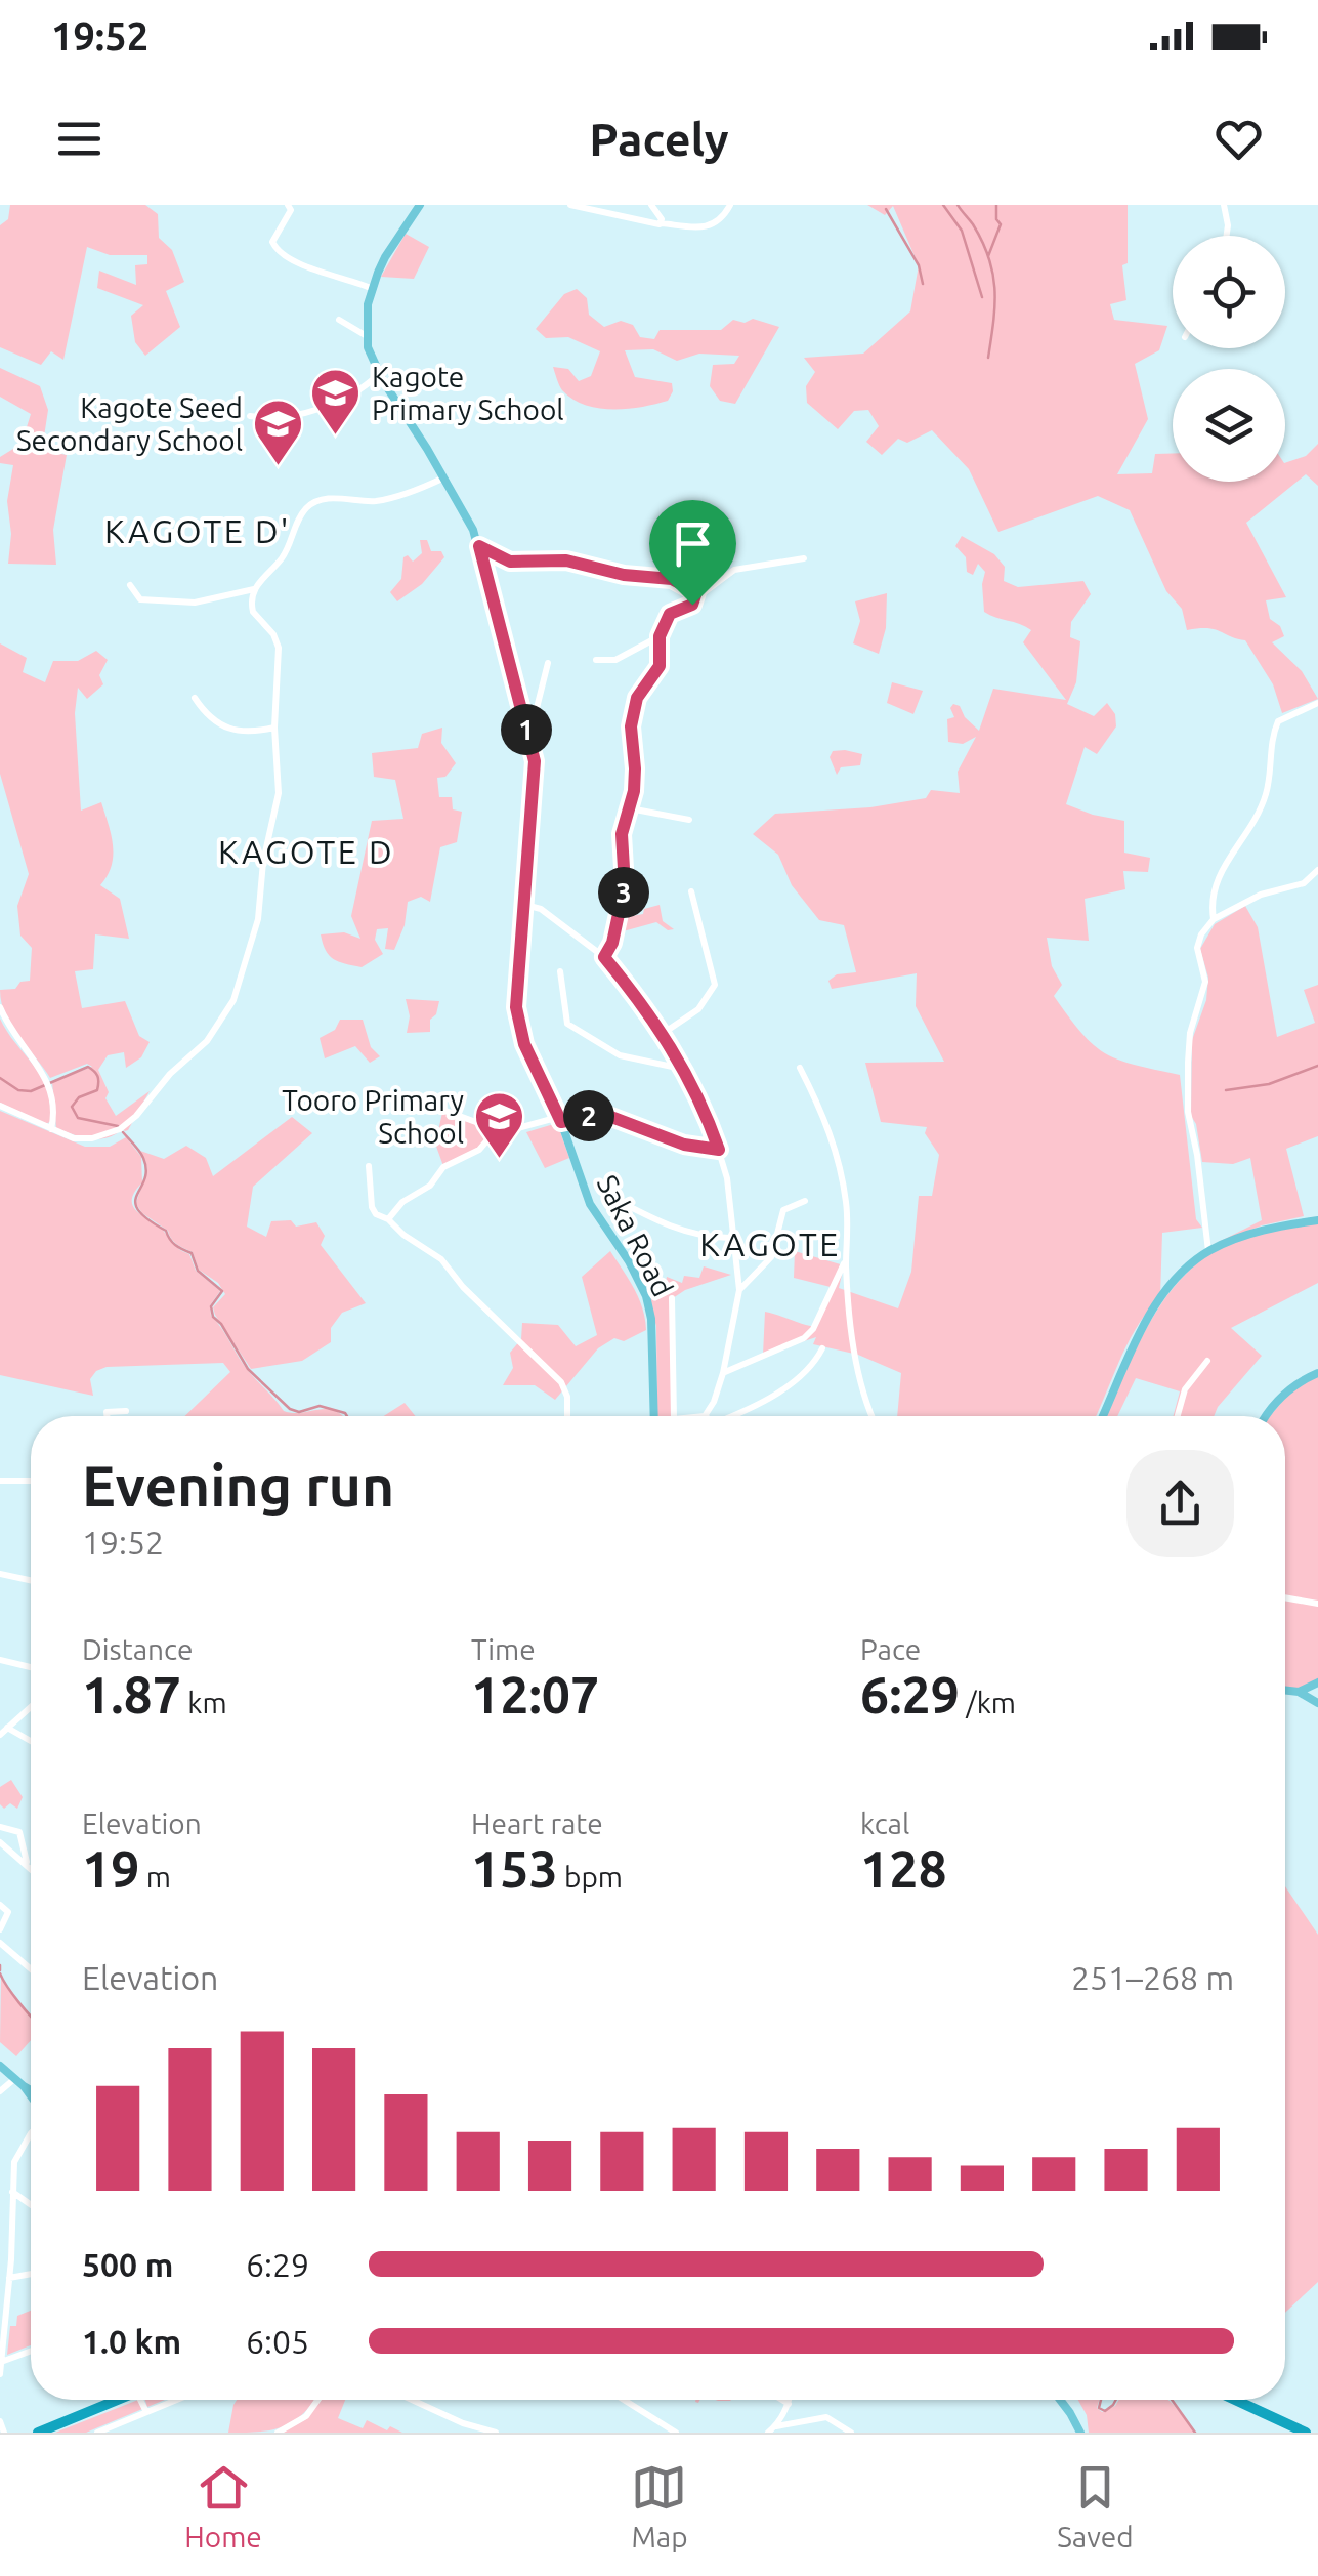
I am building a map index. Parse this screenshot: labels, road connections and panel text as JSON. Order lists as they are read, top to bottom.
{
  "streets": {
    "main road": ["Saka Road"]
  },
  "districts": ["KAGOTE D'", "KAGOTE D", "KAGOTE"],
  "places": {
    "school or university": ["Kagote Primary School", "Kagote Seed Secondary School", "Tooro Primary School"]
  },
  "page": {
    "status": "19:52",
    "header": "Pacely",
    "pins": ["1", "3", "2"],
    "heading": ["Evening run", "19:52"],
    "stats": [
      ["Distance", "1.87 km"],
      ["Time", "12:07"],
      ["Pace", "6:29 /km"],
      ["Elevation", "19 m"],
      ["Heart rate", "153 bpm"],
      ["kcal", "128"]
    ],
    "chart": ["Elevation", "251–268 m"],
    "list": [
      {
        "name": "500 m",
        "note": "6:29"
      },
      {
        "name": "1.0 km",
        "note": "6:05"
      }
    ],
    "tabs": ["Home", "Map", "Saved"]
  }
}
